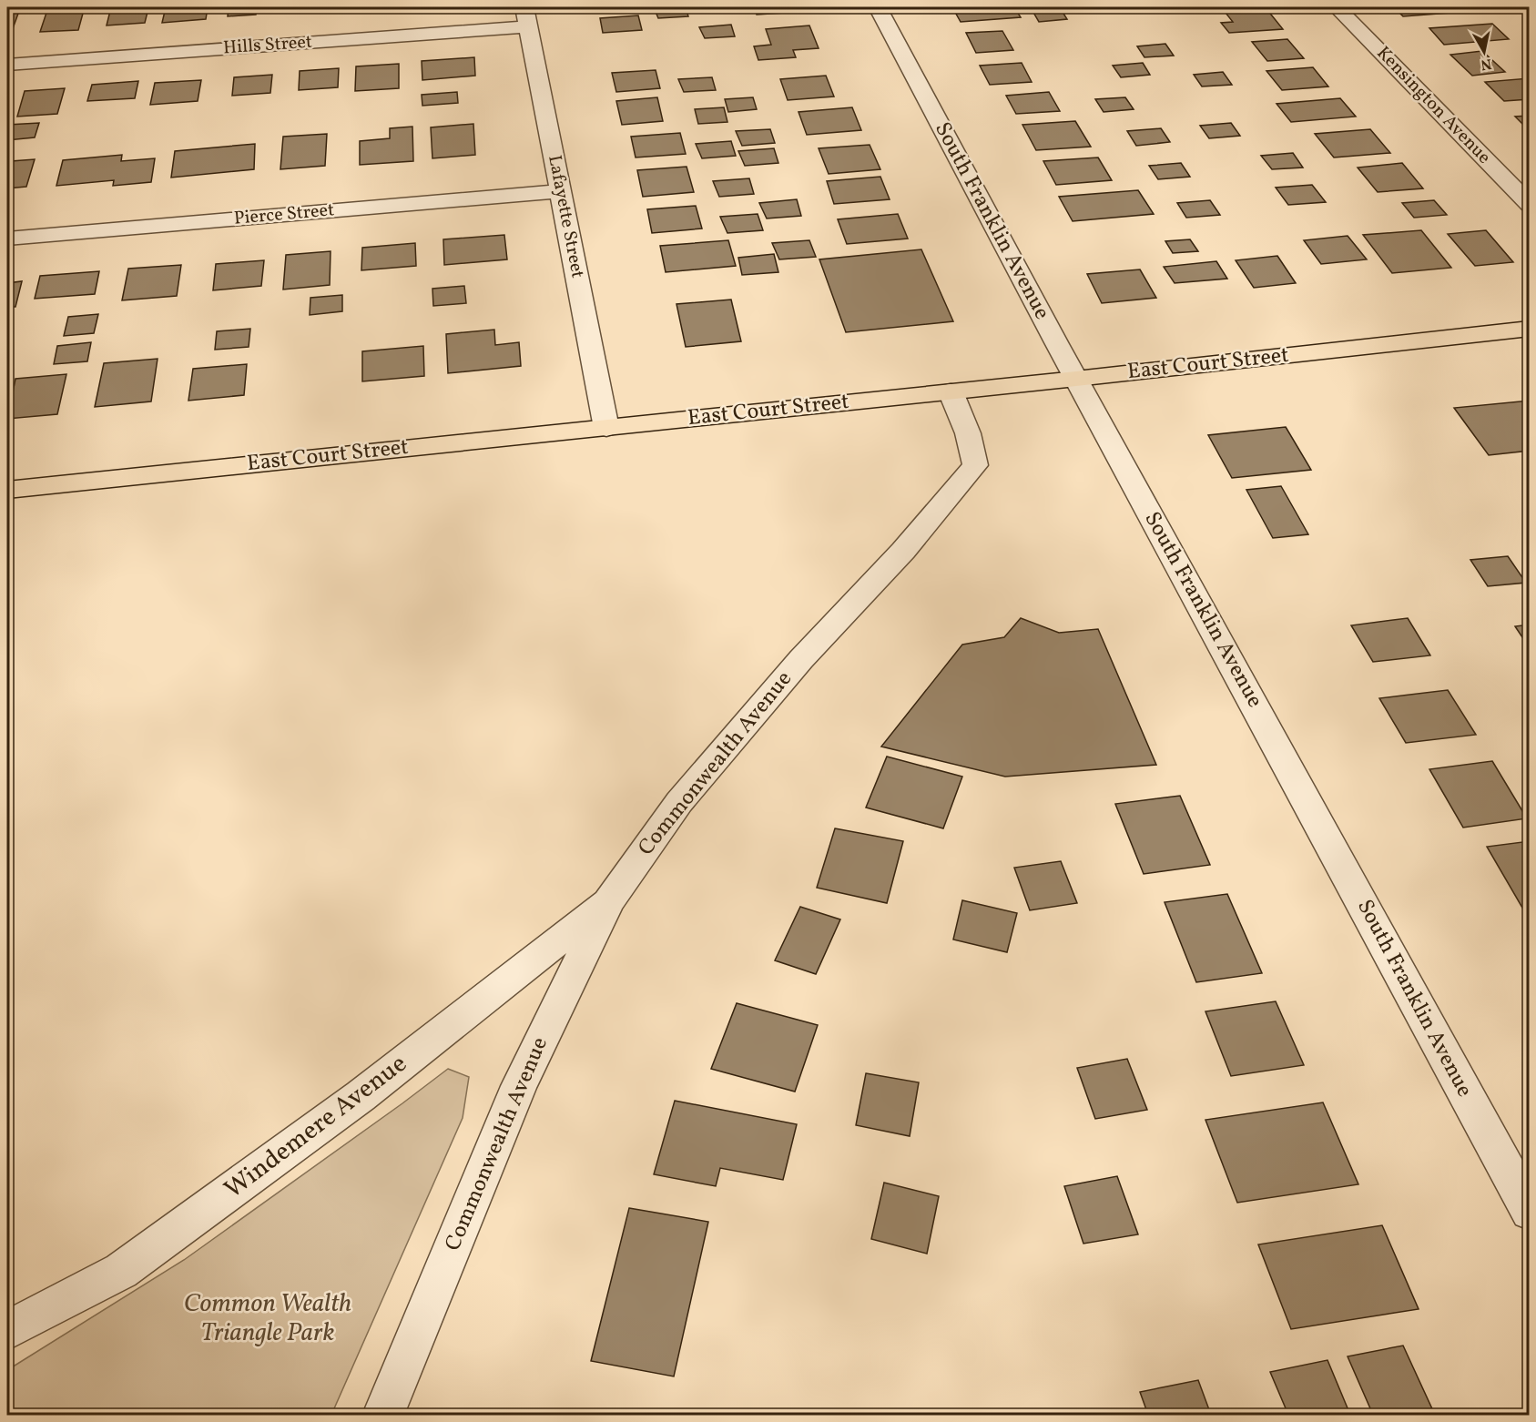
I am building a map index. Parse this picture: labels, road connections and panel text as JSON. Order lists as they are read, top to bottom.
{
  "streets": {
    "main road": ["East Court Street"],
    "street": [
      "Hills Street",
      "Kensington Avenue",
      "Pierce Street",
      "Lafayette Street",
      "South Franklin Avenue",
      "Commonwealth Avenue",
      "Windemere Avenue"
    ]
  },
  "crossings": [
    ["Hills Street", "Lafayette Street"],
    ["Pierce Street", "Lafayette Street"],
    ["Lafayette Street", "East Court Street"],
    ["South Franklin Avenue", "East Court Street"],
    ["East Court Street", "Commonwealth Avenue"],
    ["Commonwealth Avenue", "Windemere Avenue"]
  ],
  "parks": ["Common Wealth Triangle Park"],
  "north": "bottom"
}
